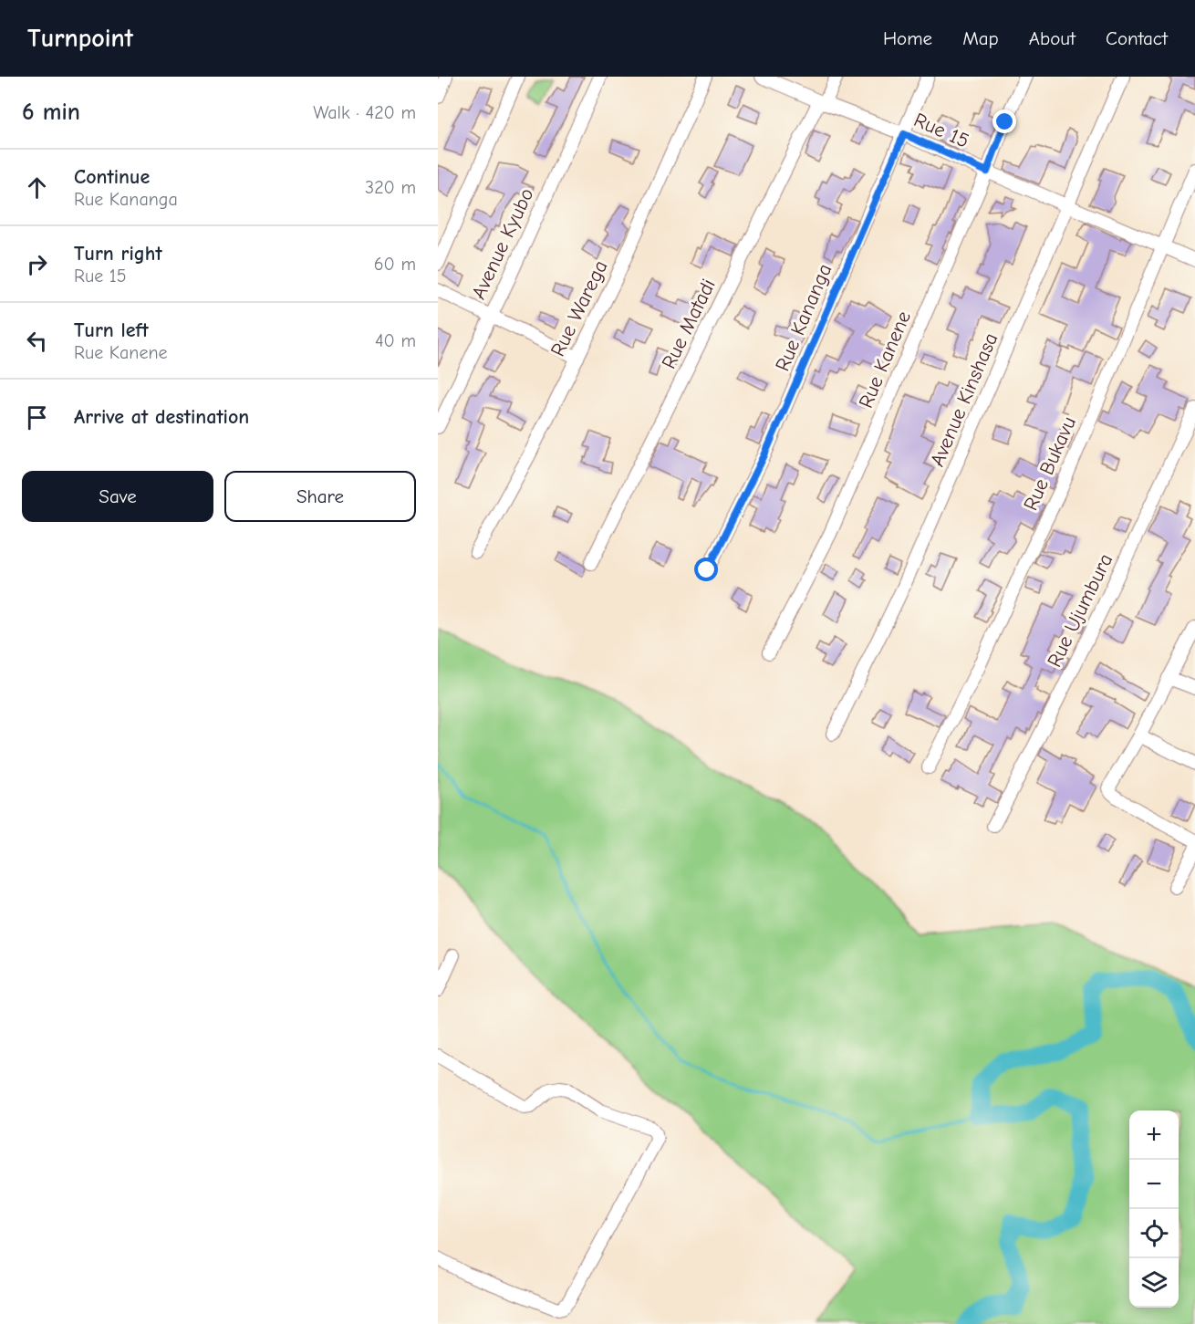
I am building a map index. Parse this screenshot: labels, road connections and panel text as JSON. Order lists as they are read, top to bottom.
{
  "streets": {
    "street": [
      "Rue 15",
      "Avenue Kyubo",
      "Rue Warega",
      "Rue Kananga",
      "Rue Matadi",
      "Rue Kanene",
      "Avenue Kinshasa",
      "Rue Bukavu",
      "Rue Ujumbura"
    ]
  },
  "crossings": [
    ["Rue 15", "Rue Kananga"],
    ["Rue 15", "Rue Matadi"],
    ["Rue 15", "Rue Kanene"],
    ["Rue 15", "Avenue Kinshasa"],
    ["Rue 15", "Rue Bukavu"]
  ],
  "page": {
    "header": "Turnpoint",
    "nav": [
      "Home",
      "Map",
      "About",
      "Contact"
    ],
    "heading": ["6 min", "Walk · 420 m"],
    "list": [
      ["Continue", "Rue Kananga", "320 m"],
      ["Turn right", "Rue 15", "60 m"],
      ["Turn left", "Rue Kanene", "40 m"],
      "Arrive at destination"
    ],
    "buttons": ["Save", "Share"],
    "map_buttons": ["+", "−"]
  }
}
